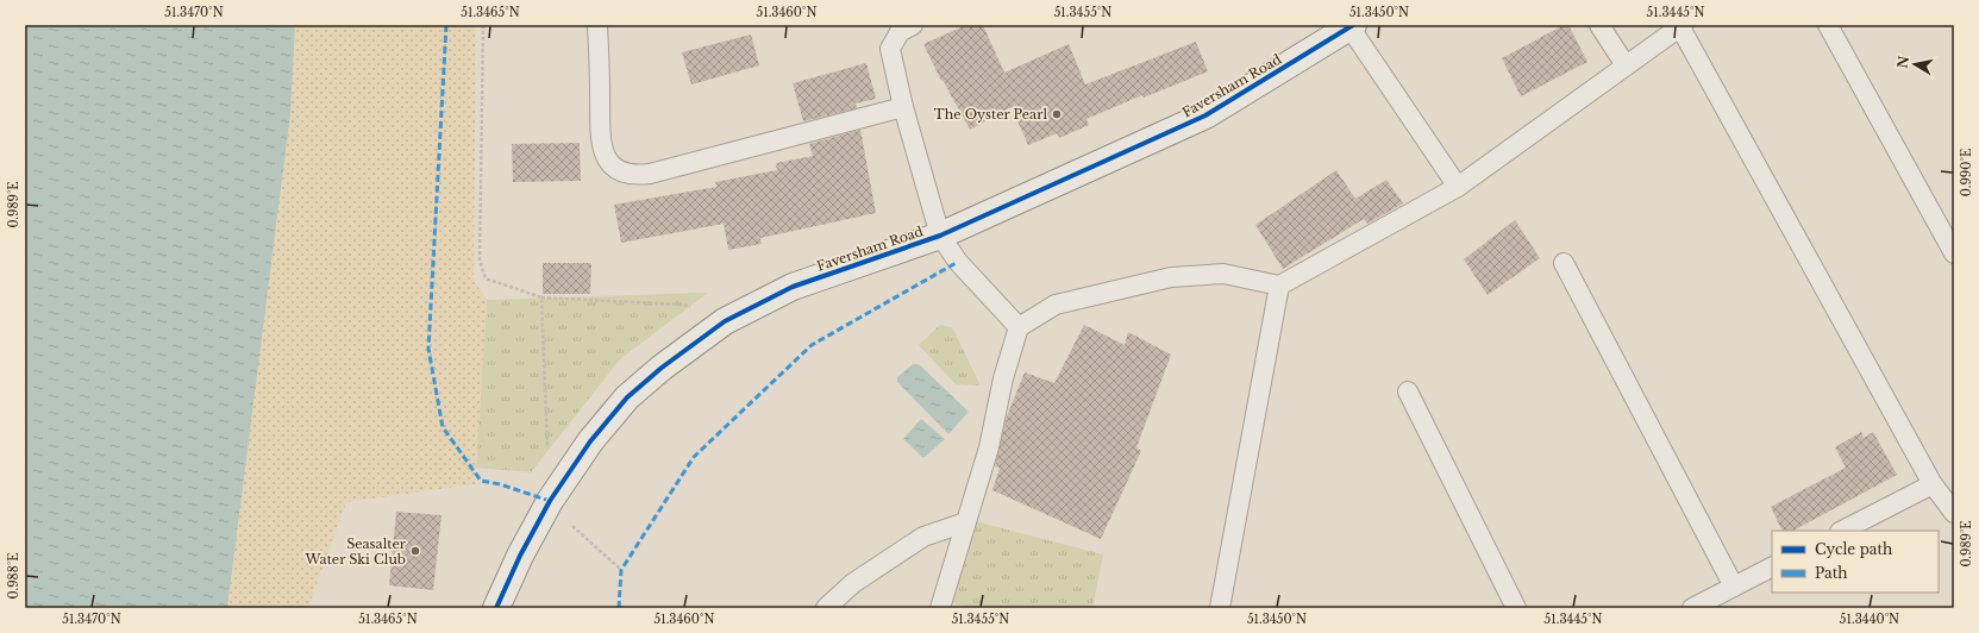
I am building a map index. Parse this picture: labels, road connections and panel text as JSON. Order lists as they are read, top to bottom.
{
  "streets": {
    "street": ["Faversham Road"]
  },
  "places": ["The Oyster Pearl", "Seasalter Water Ski Club"],
  "legend": ["Cycle path", "Path"],
  "north": "left",
  "coordinates": [
    "51.3470°N",
    "51.3465°N",
    "51.3460°N",
    "51.3455°N",
    "51.3450°N",
    "51.3445°N",
    "0.990°E",
    "0.989°E",
    "0.988°E",
    "51.3440°N"
  ]
}
